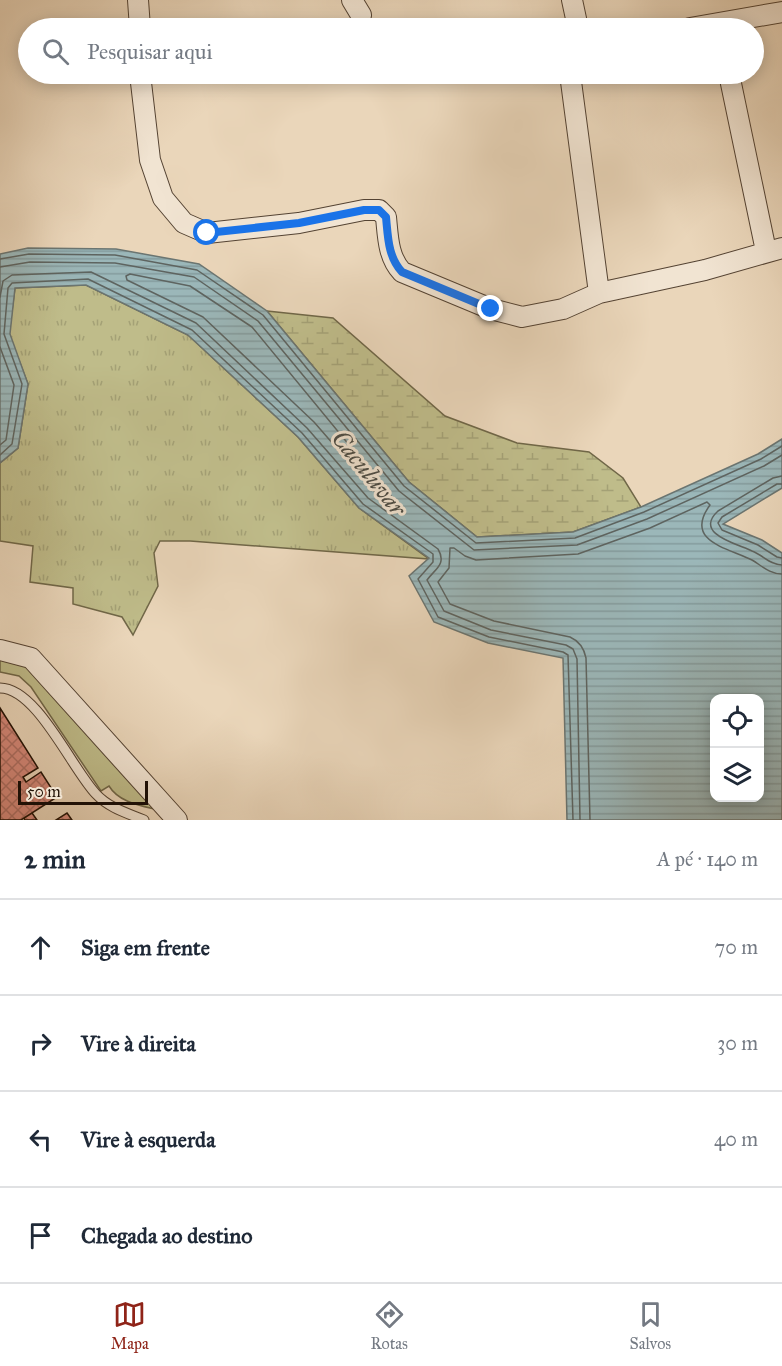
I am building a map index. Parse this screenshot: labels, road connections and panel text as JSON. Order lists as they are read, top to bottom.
{
  "water": ["Caculuvar"],
  "scale_bar": "50 m",
  "page": {
    "search": "Pesquisar aqui",
    "scale": "50 m",
    "heading": ["2 min", "A pé · 140 m"],
    "list": [
      ["Siga em frente", "70 m"],
      ["Vire à direita", "30 m"],
      ["Vire à esquerda", "40 m"],
      "Chegada ao destino"
    ],
    "nav": ["Mapa", "Rotas", "Salvos"]
  }
}
